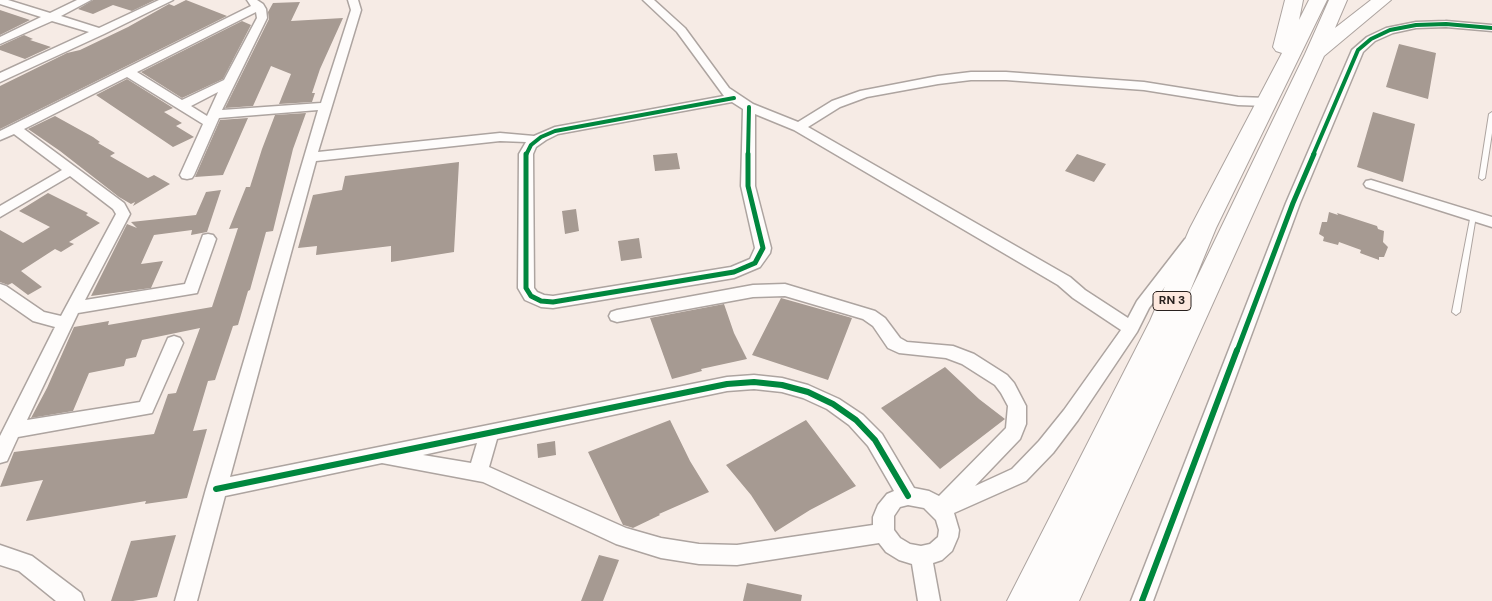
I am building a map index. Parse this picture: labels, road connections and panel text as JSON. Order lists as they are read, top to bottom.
{
  "streets": {
    "highway": ["RN 3"]
  }
}
